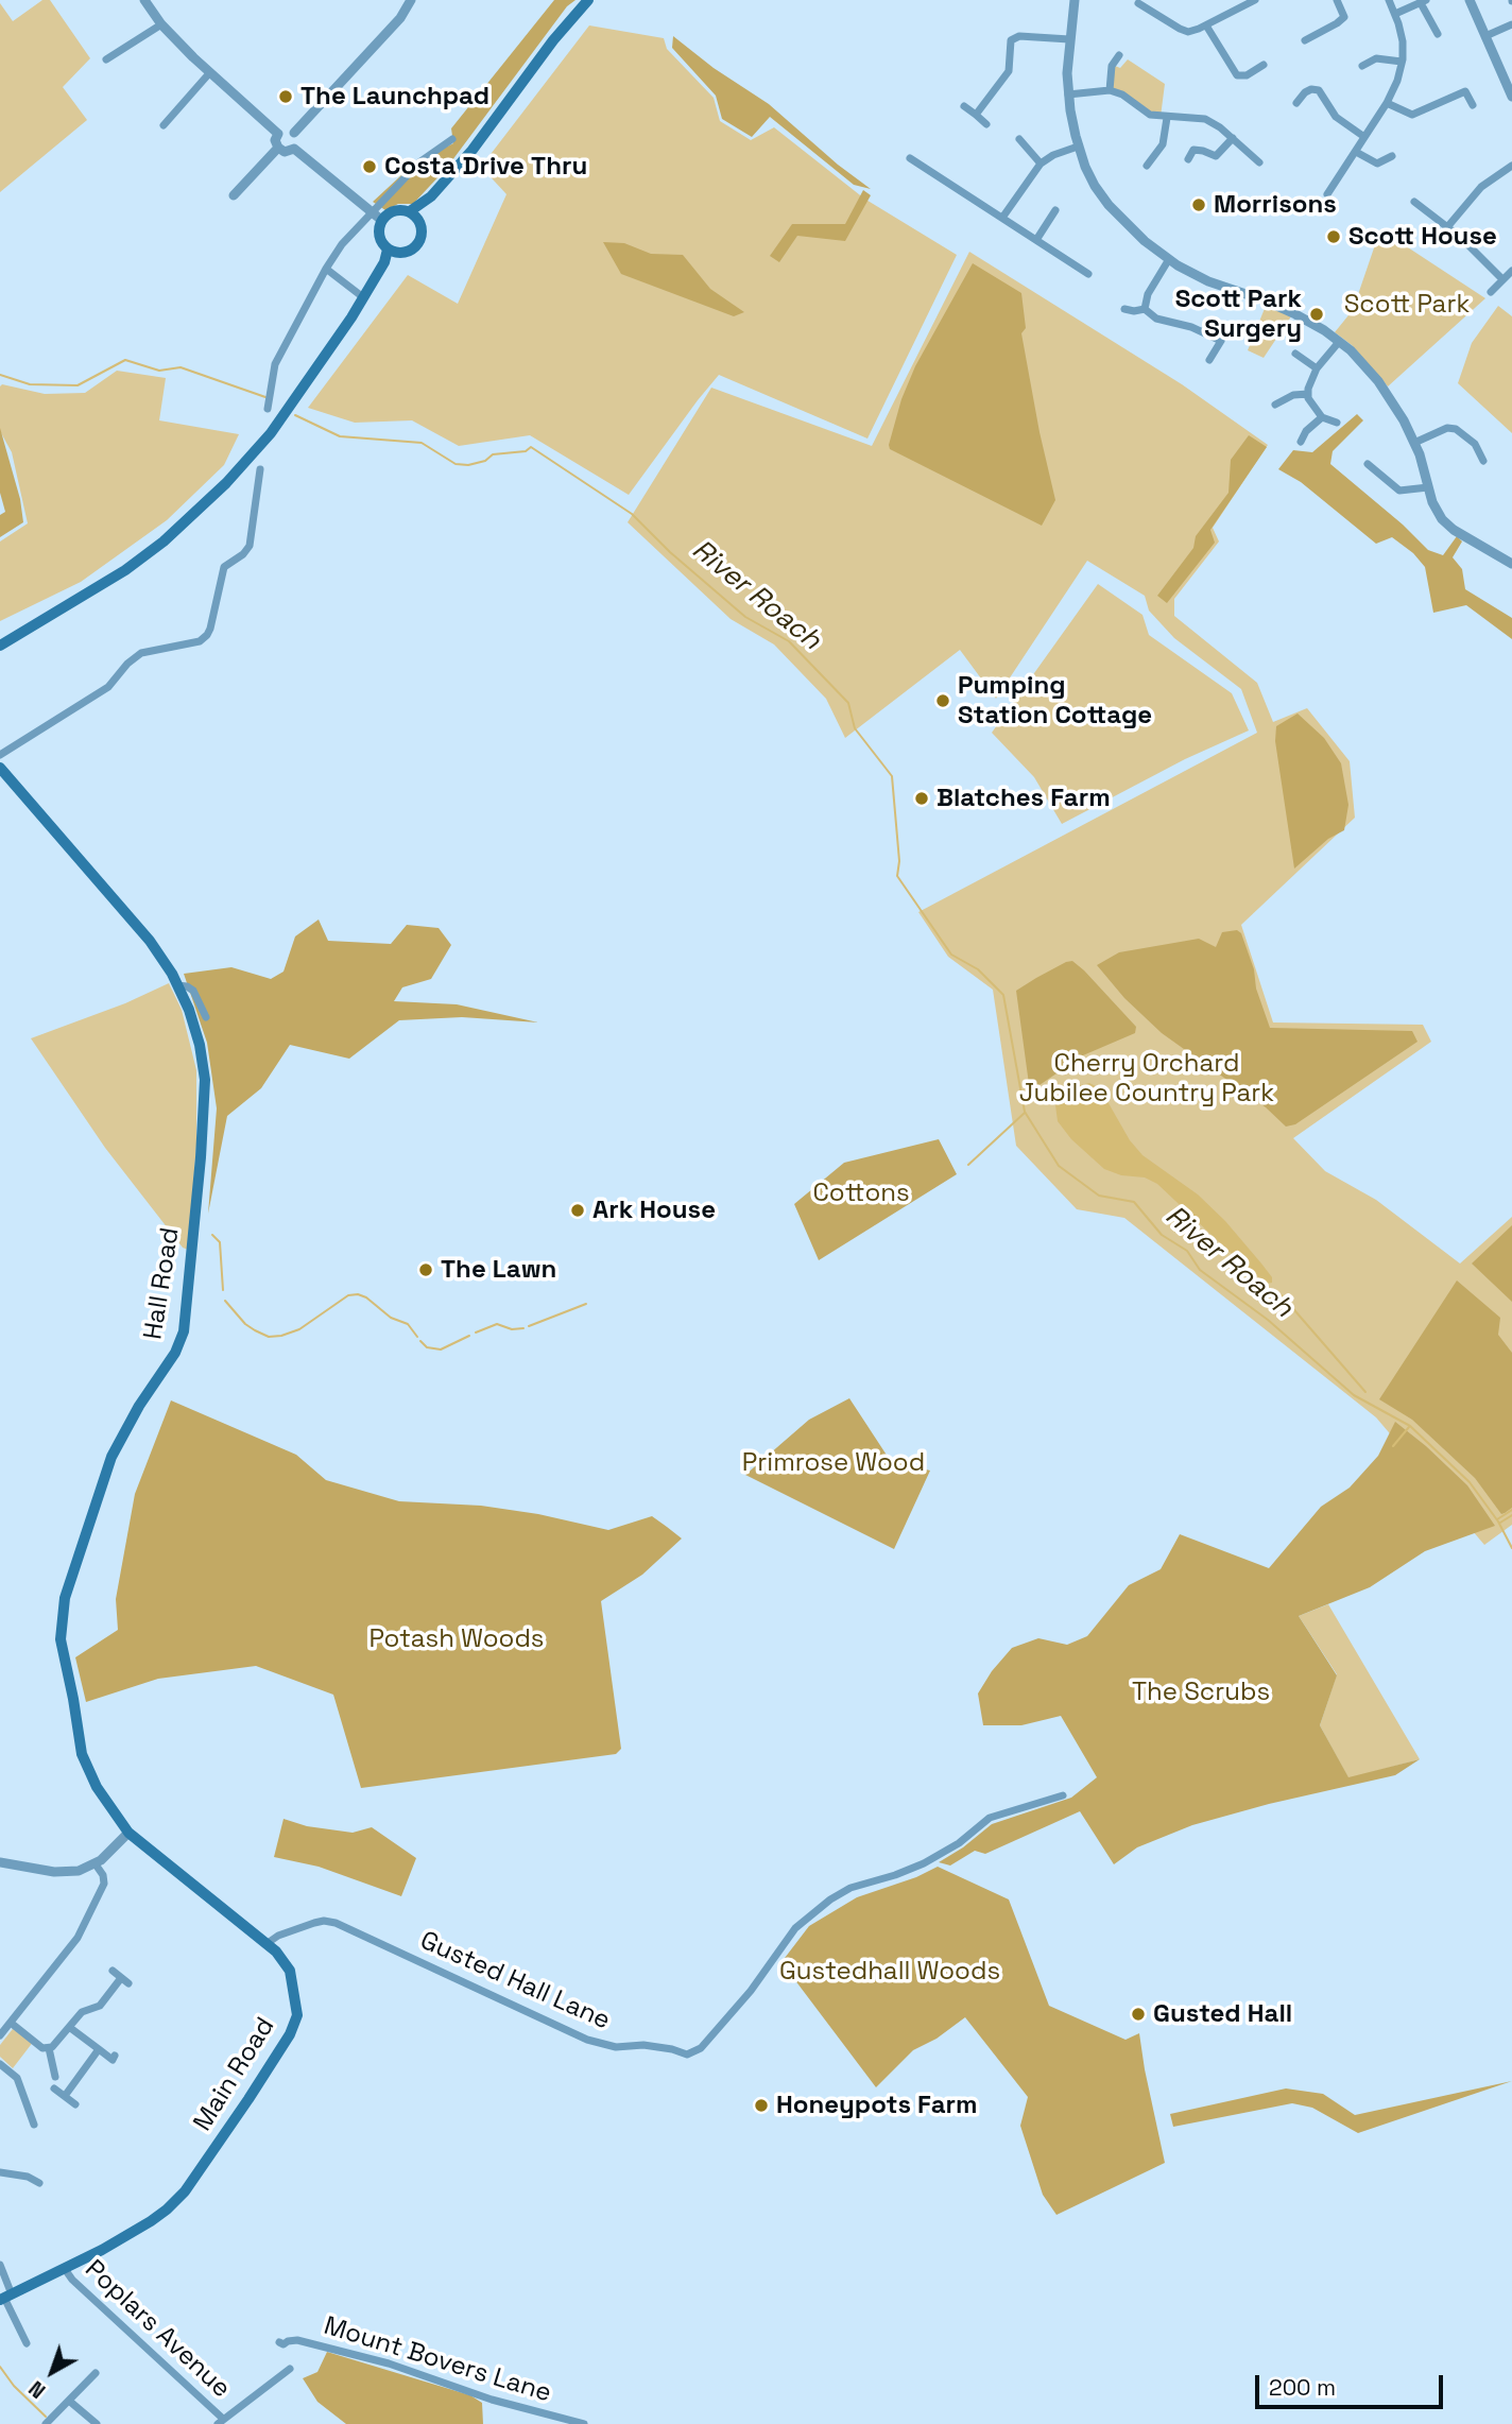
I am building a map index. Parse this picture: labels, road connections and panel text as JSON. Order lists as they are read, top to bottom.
{
  "streets": {
    "main road": ["Hall Road", "Main Road"],
    "street": ["Gusted Hall Lane", "Poplars Avenue", "Mount Bovers Lane"]
  },
  "crossings": [
    ["Hall Road", "Main Road"],
    ["Gusted Hall Lane", "Main Road"],
    ["Main Road", "Poplars Avenue"]
  ],
  "water": ["River Roach"],
  "parks": [
    "Scott Park",
    "Cherry Orchard Jubilee Country Park",
    "Cottons",
    "Primrose Wood",
    "Potash Woods",
    "The Scrubs",
    "Gustedhall Woods"
  ],
  "places": [
    "The Launchpad",
    "Costa Drive Thru",
    "Morrisons",
    "Scott House",
    "Scott Park Surgery",
    "Pumping Station Cottage",
    "Blatches Farm",
    "Ark House",
    "The Lawn",
    "Gusted Hall",
    "Honeypots Farm"
  ],
  "scale_bar": "200 m",
  "north": "bottom left"
}
